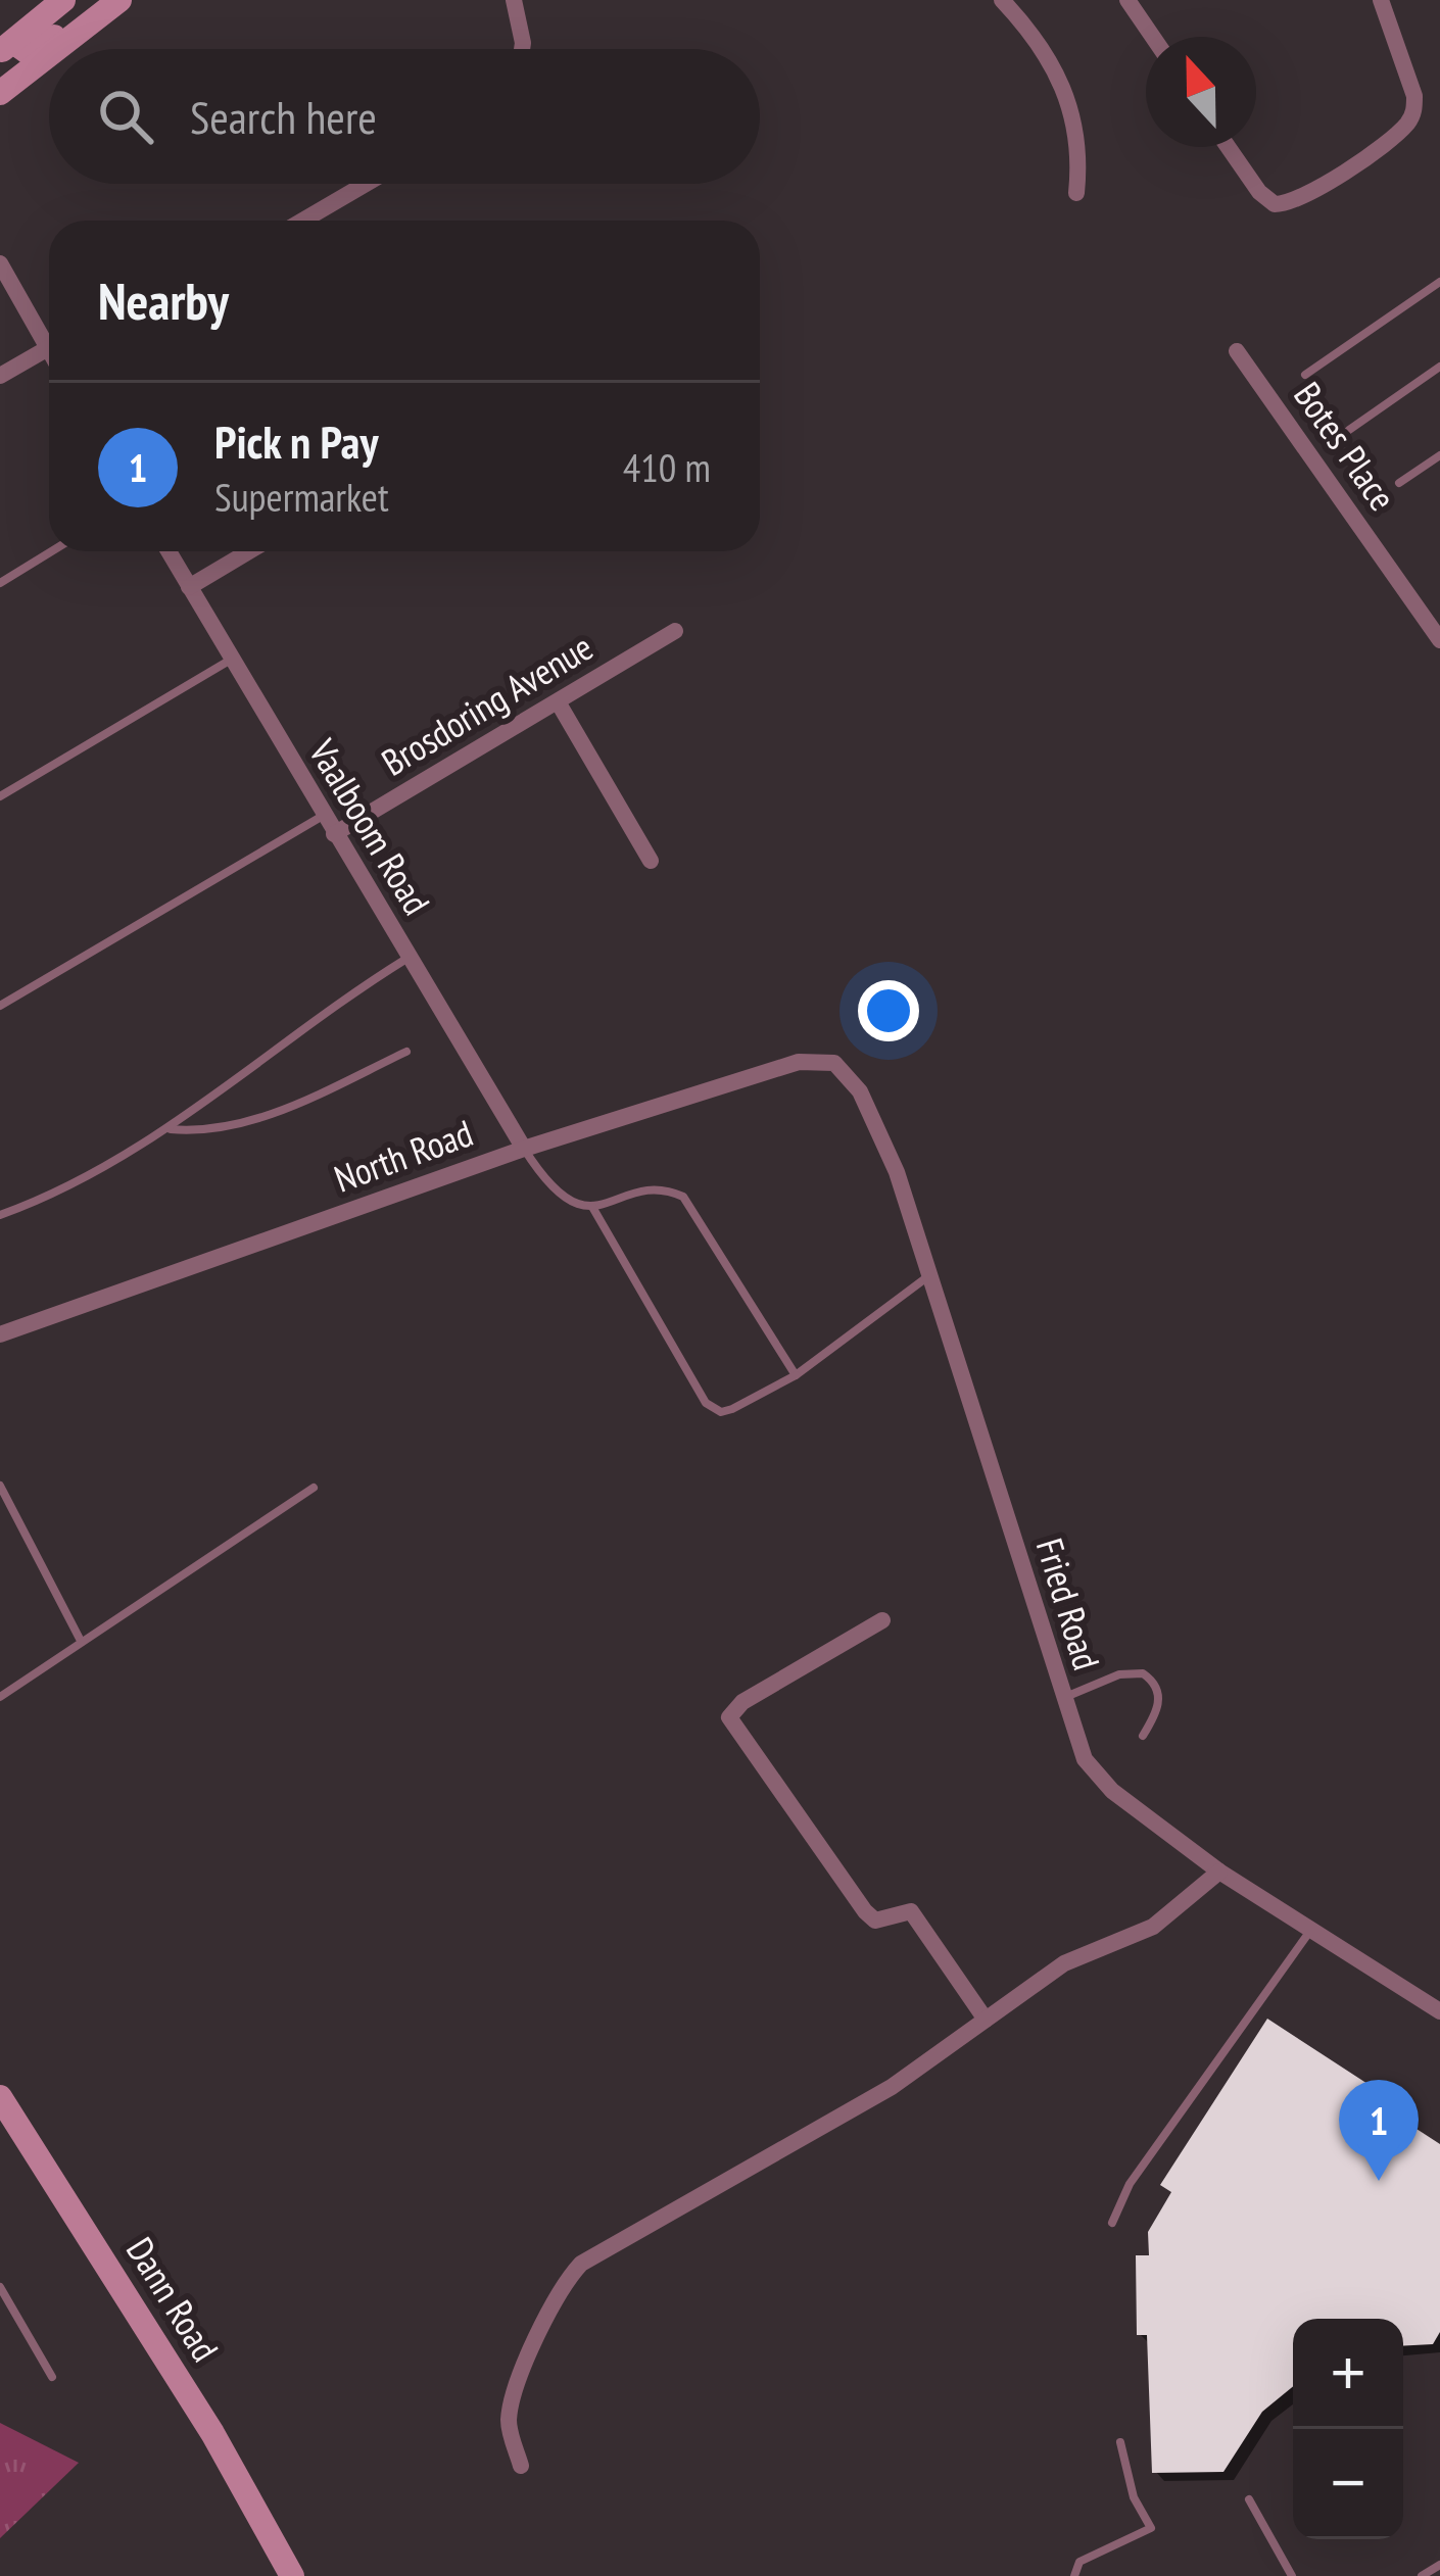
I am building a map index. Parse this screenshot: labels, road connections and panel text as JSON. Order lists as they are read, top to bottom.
{
  "streets": {
    "main road": ["Dann Road"],
    "street": [
      "Botes Place",
      "Brosdoring Avenue",
      "Vaalboom Road",
      "North Road",
      "Fried Road"
    ]
  },
  "crossings": [
    ["Brosdoring Avenue", "Vaalboom Road"],
    ["Vaalboom Road", "North Road"],
    ["North Road", "Fried Road"]
  ],
  "north": "top",
  "page": {
    "search": "Search here",
    "heading": "Nearby",
    "list": [
      {
        "mark": "1",
        "name": "Pick n Pay",
        "note": "Supermarket",
        "value": "410 m"
      }
    ],
    "pins": "1",
    "map_buttons": ["+", "−"]
  }
}
